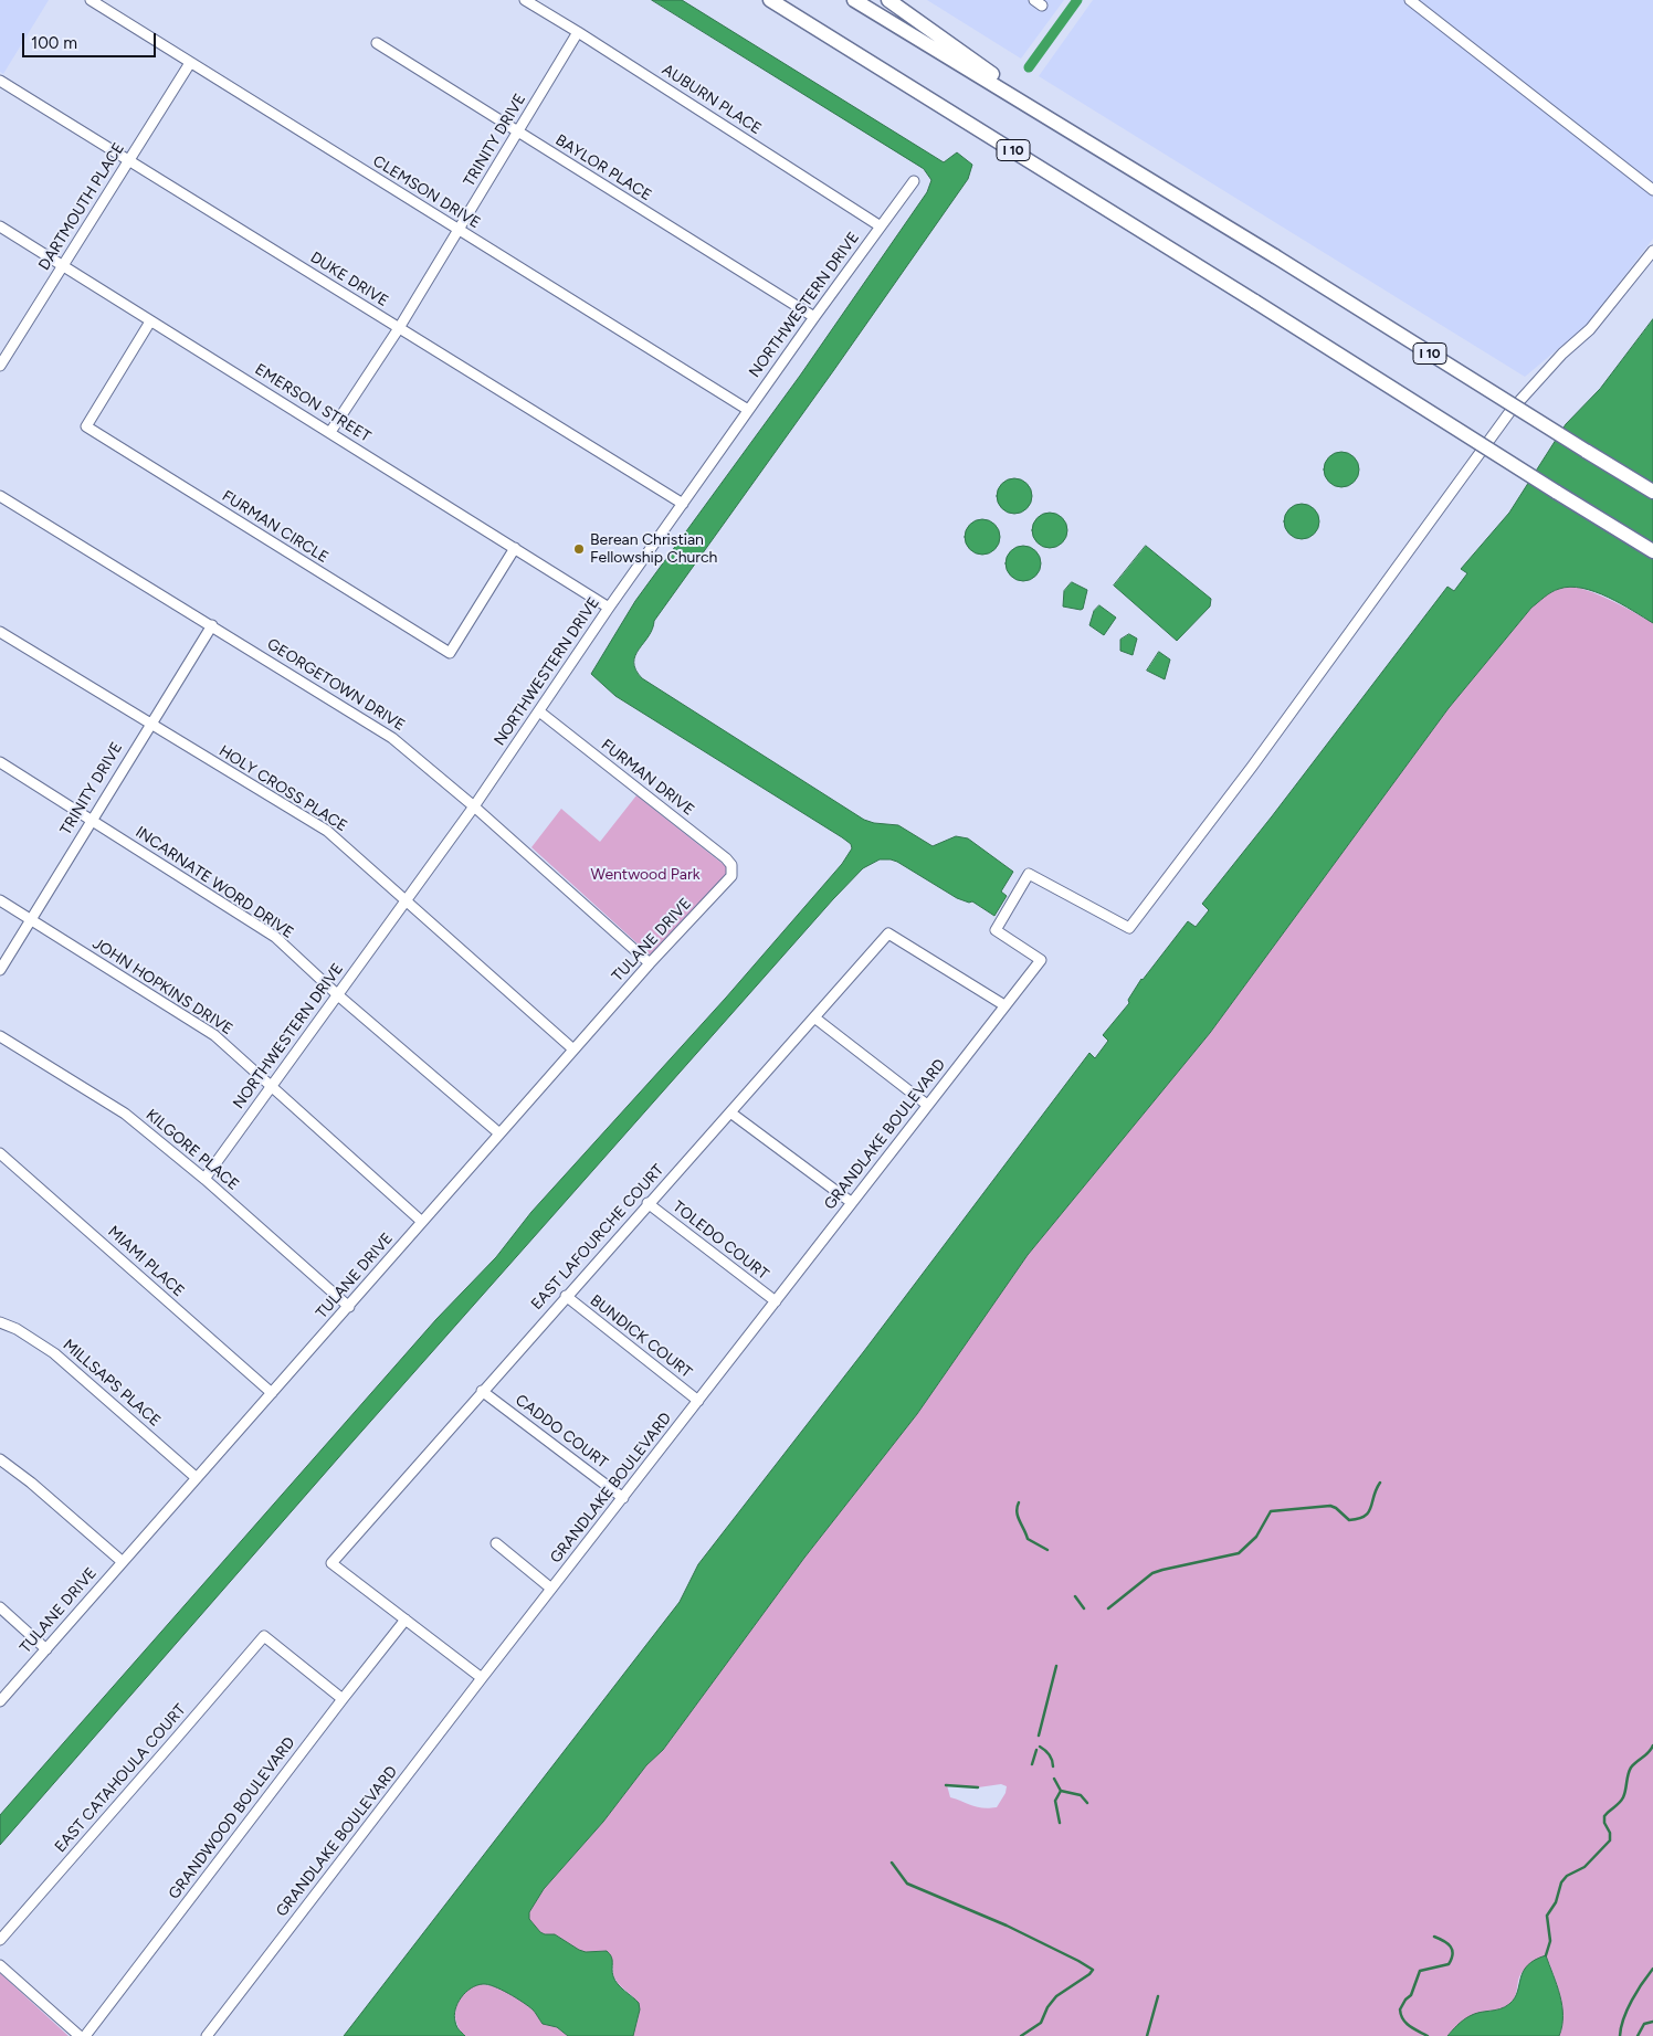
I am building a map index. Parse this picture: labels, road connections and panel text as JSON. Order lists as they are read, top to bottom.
{
  "streets": {
    "highway": ["I 10"],
    "street": [
      "AUBURN PLACE",
      "TRINITY DRIVE",
      "BAYLOR PLACE",
      "CLEMSON DRIVE",
      "DARTMOUTH PLACE",
      "DUKE DRIVE",
      "NORTHWESTERN DRIVE",
      "EMERSON STREET",
      "FURMAN CIRCLE",
      "GEORGETOWN DRIVE",
      "FURMAN DRIVE",
      "HOLY CROSS PLACE",
      "INCARNATE WORD DRIVE",
      "TULANE DRIVE",
      "JOHN HOPKINS DRIVE",
      "GRANDLAKE BOULEVARD",
      "KILGORE PLACE",
      "EAST LAFOURCHE COURT",
      "TOLEDO COURT",
      "MIAMI PLACE",
      "BUNDICK COURT",
      "MILLSAPS PLACE",
      "CADDO COURT",
      "EAST CATAHOULA COURT",
      "GRANDWOOD BOULEVARD"
    ]
  },
  "crossings": [
    ["AUBURN PLACE", "TRINITY DRIVE"],
    ["AUBURN PLACE", "NORTHWESTERN DRIVE"],
    ["TRINITY DRIVE", "BAYLOR PLACE"],
    ["TRINITY DRIVE", "CLEMSON DRIVE"],
    ["TRINITY DRIVE", "DUKE DRIVE"],
    ["TRINITY DRIVE", "EMERSON STREET"],
    ["TRINITY DRIVE", "GEORGETOWN DRIVE"],
    ["TRINITY DRIVE", "HOLY CROSS PLACE"],
    ["TRINITY DRIVE", "INCARNATE WORD DRIVE"],
    ["TRINITY DRIVE", "JOHN HOPKINS DRIVE"],
    ["BAYLOR PLACE", "NORTHWESTERN DRIVE"],
    ["CLEMSON DRIVE", "DARTMOUTH PLACE"],
    ["CLEMSON DRIVE", "NORTHWESTERN DRIVE"],
    ["DARTMOUTH PLACE", "DUKE DRIVE"],
    ["DARTMOUTH PLACE", "EMERSON STREET"],
    ["DUKE DRIVE", "NORTHWESTERN DRIVE"],
    ["NORTHWESTERN DRIVE", "EMERSON STREET"],
    ["NORTHWESTERN DRIVE", "GEORGETOWN DRIVE"],
    ["NORTHWESTERN DRIVE", "FURMAN DRIVE"],
    ["NORTHWESTERN DRIVE", "HOLY CROSS PLACE"],
    ["NORTHWESTERN DRIVE", "INCARNATE WORD DRIVE"],
    ["NORTHWESTERN DRIVE", "JOHN HOPKINS DRIVE"],
    ["NORTHWESTERN DRIVE", "KILGORE PLACE"],
    ["EMERSON STREET", "FURMAN CIRCLE"],
    ["GEORGETOWN DRIVE", "TULANE DRIVE"],
    ["FURMAN DRIVE", "TULANE DRIVE"],
    ["HOLY CROSS PLACE", "TULANE DRIVE"],
    ["INCARNATE WORD DRIVE", "TULANE DRIVE"],
    ["TULANE DRIVE", "JOHN HOPKINS DRIVE"],
    ["TULANE DRIVE", "KILGORE PLACE"],
    ["TULANE DRIVE", "MIAMI PLACE"],
    ["TULANE DRIVE", "MILLSAPS PLACE"],
    ["GRANDLAKE BOULEVARD", "EAST LAFOURCHE COURT"],
    ["GRANDLAKE BOULEVARD", "TOLEDO COURT"],
    ["GRANDLAKE BOULEVARD", "BUNDICK COURT"],
    ["GRANDLAKE BOULEVARD", "CADDO COURT"],
    ["EAST LAFOURCHE COURT", "TOLEDO COURT"],
    ["EAST LAFOURCHE COURT", "BUNDICK COURT"],
    ["EAST LAFOURCHE COURT", "CADDO COURT"],
    ["EAST LAFOURCHE COURT", "GRANDWOOD BOULEVARD"],
    ["EAST CATAHOULA COURT", "GRANDWOOD BOULEVARD"]
  ],
  "parks": ["Wentwood Park"],
  "places": ["Berean Christian Fellowship Church"],
  "scale_bar": "100 m"
}
